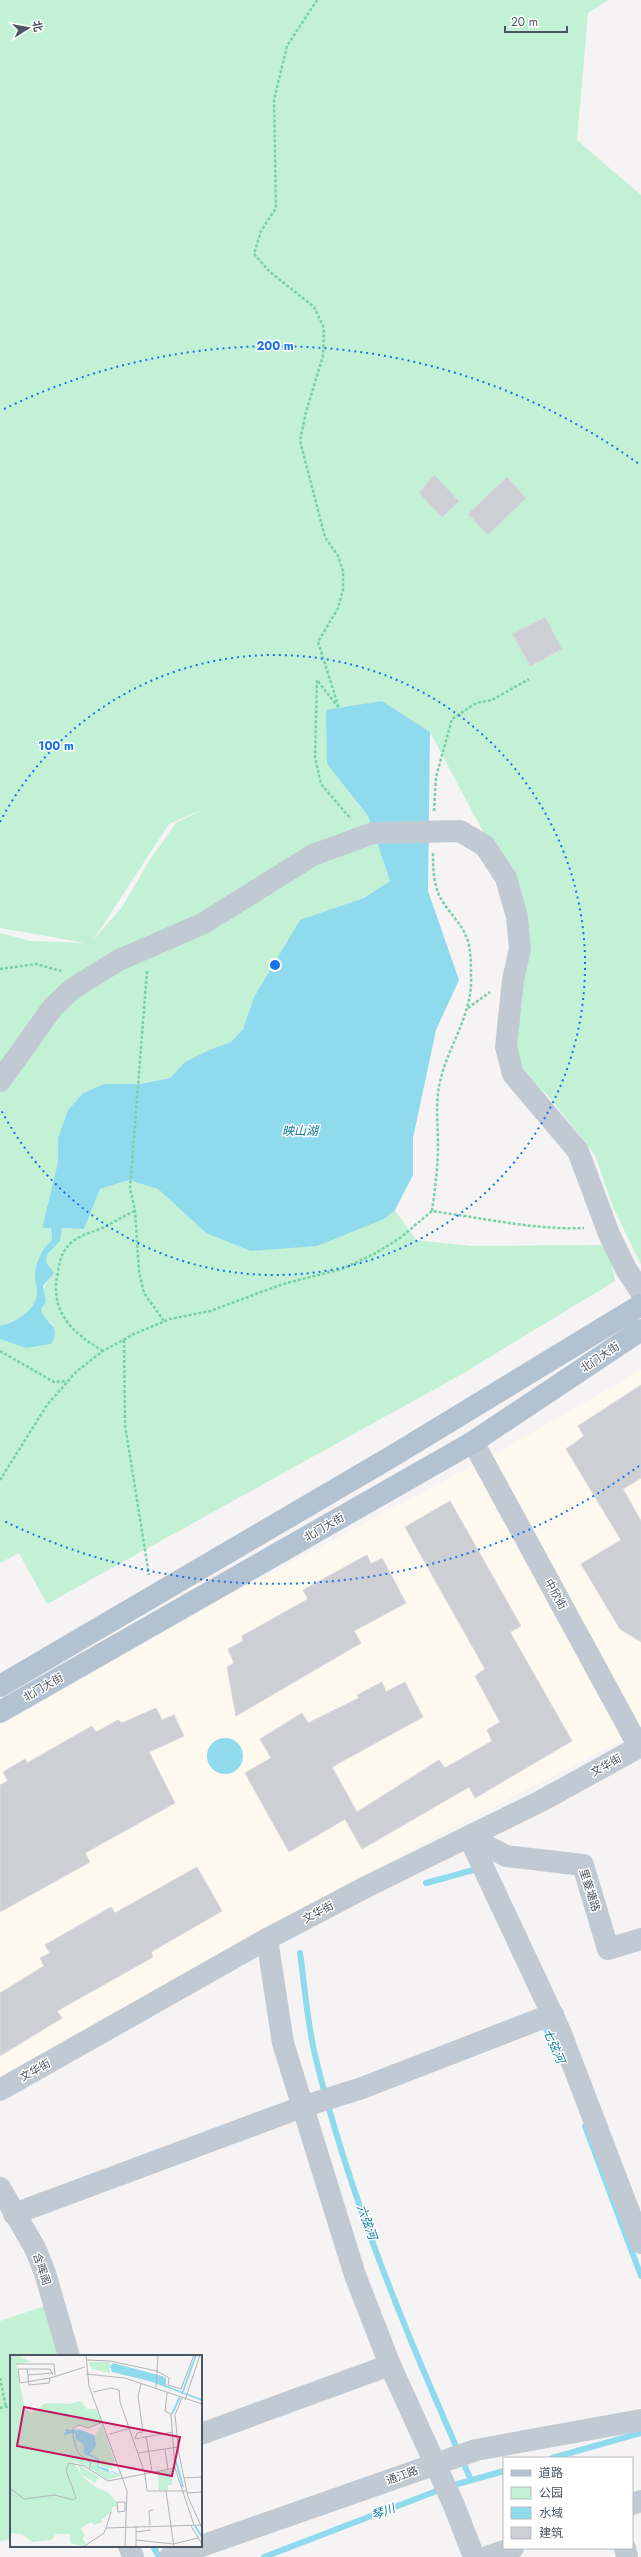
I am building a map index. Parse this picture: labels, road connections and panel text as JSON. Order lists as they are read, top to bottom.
{
  "streets": {
    "main road": ["北门大街"],
    "street": [
      "中欣街",
      "文华街",
      "里菱塘路",
      "含晖阁",
      "通江路"
    ]
  },
  "crossings": [
    ["北门大街", "中欣街"],
    ["中欣街", "文华街"],
    ["文华街", "里菱塘路"]
  ],
  "water": [
    "映山湖",
    "七弦河",
    "六弦河",
    "琴川"
  ],
  "legend": [
    "道路",
    "公园",
    "水域",
    "建筑"
  ],
  "scale_bar": "20 m",
  "north": "right",
  "rings": ["200 m", "100 m"]
}
